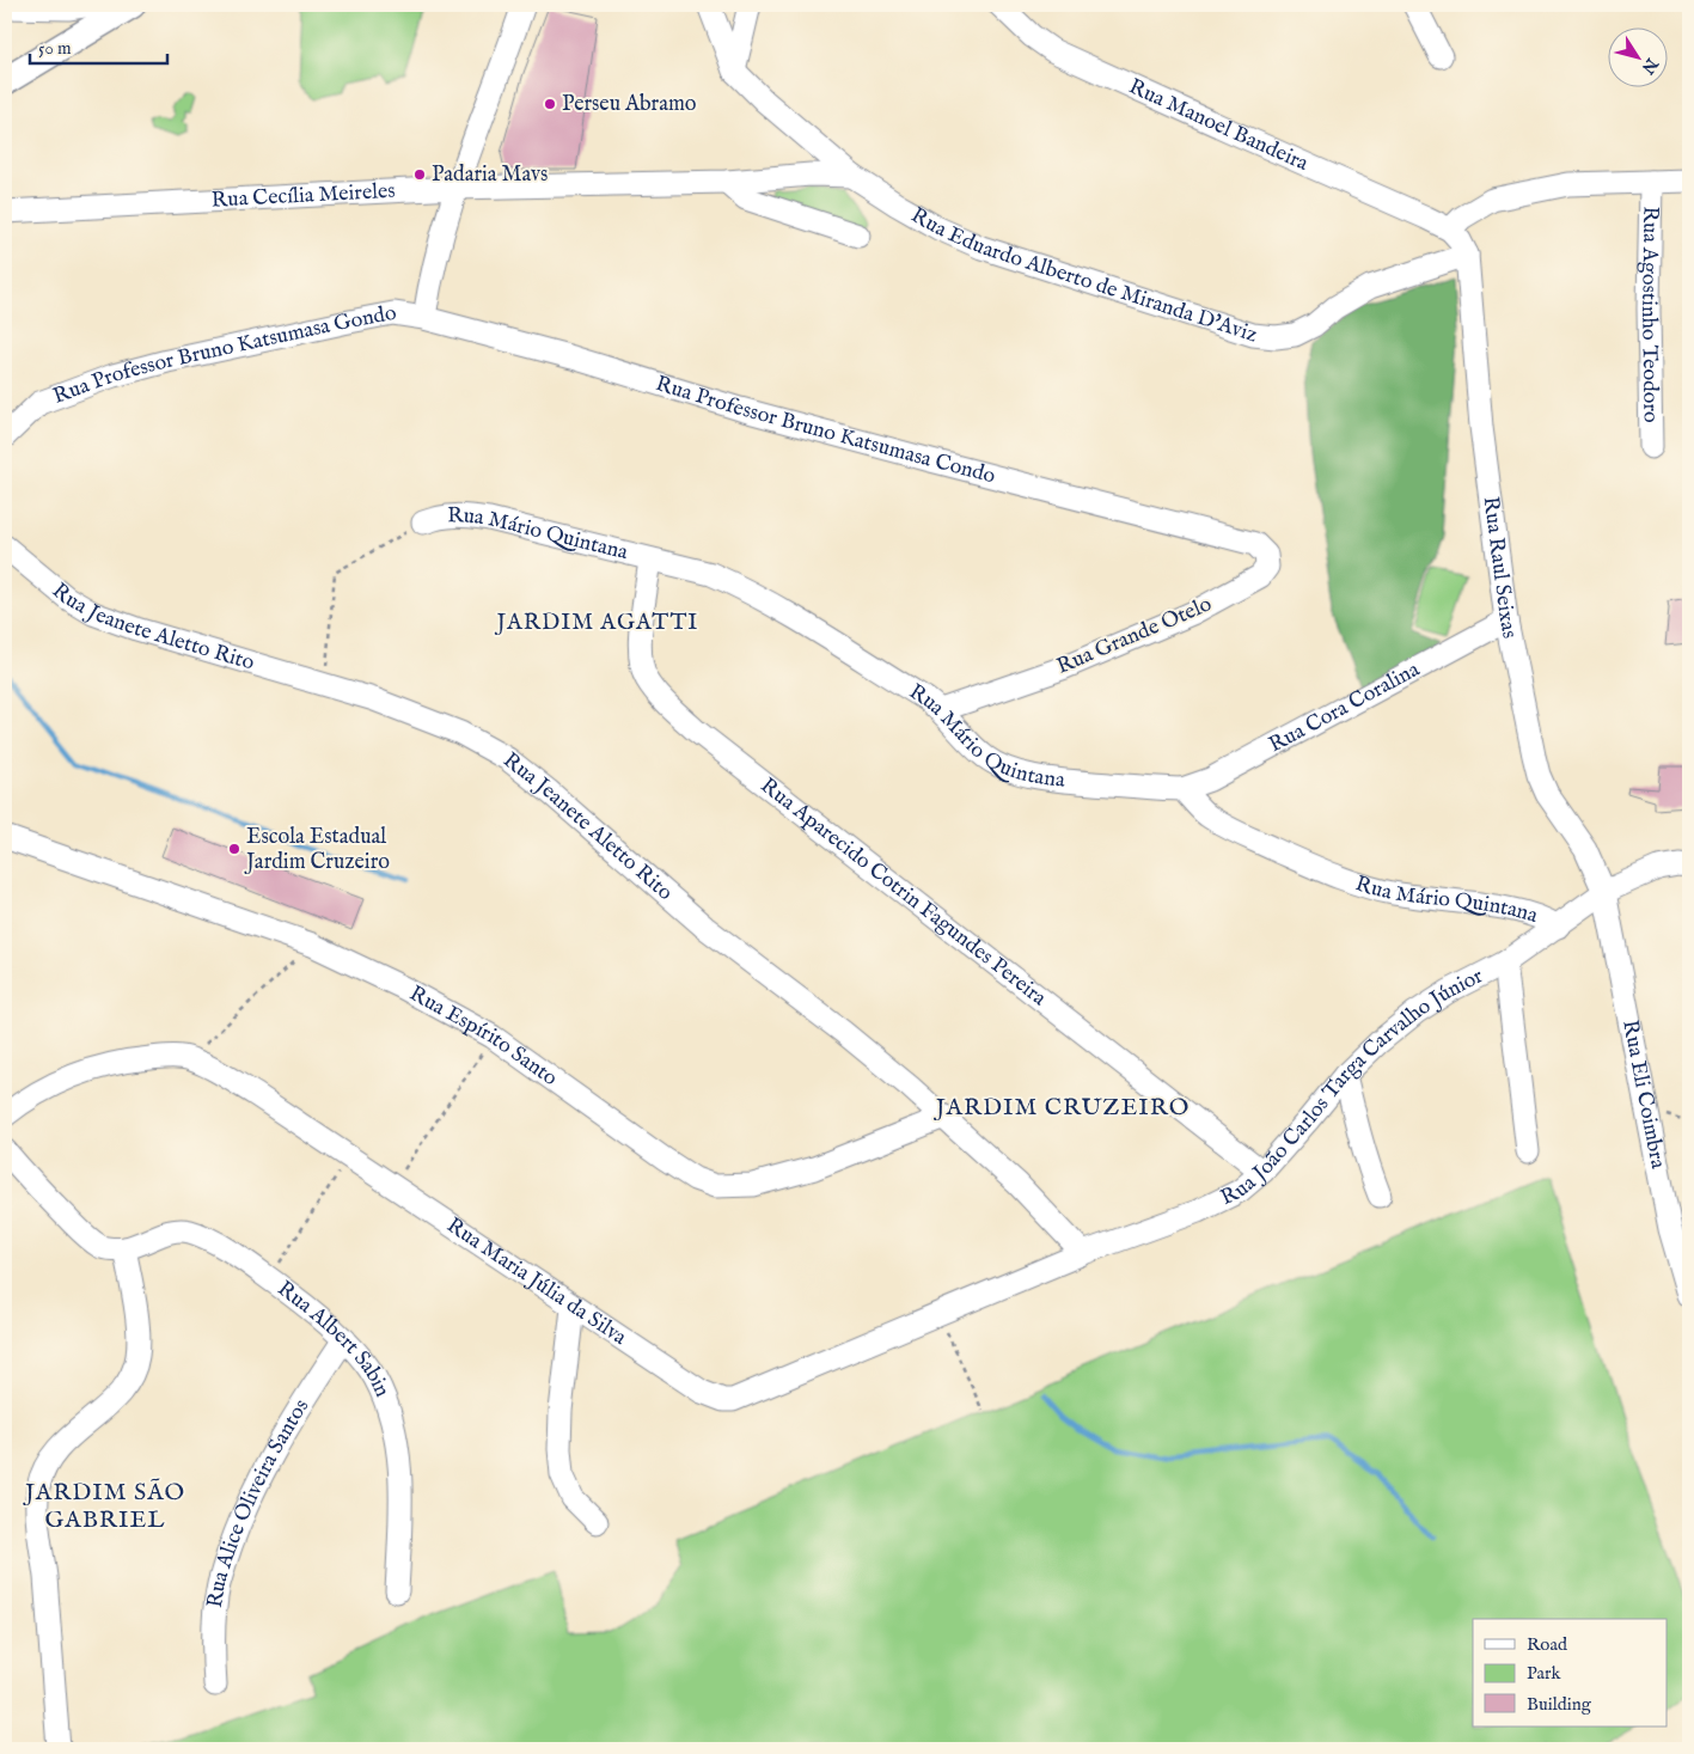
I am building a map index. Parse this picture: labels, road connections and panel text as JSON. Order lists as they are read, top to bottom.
{
  "streets": {
    "street": [
      "Rua Manoel Bandeira",
      "Rua Cecília Meireles",
      "Rua Eduardo Alberto de Miranda D'Aviz",
      "Rua Agostinho Teodoro",
      "Rua Professor Bruno Katsumasa Gondo",
      "Rua Professor Bruno Katsumasa Condo",
      "Rua Mário Quintana",
      "Rua Raul Seixas",
      "Rua Jeanete Aletto Rito",
      "Rua Grande Otelo",
      "Rua Cora Coralina",
      "Rua Aparecido Cotrin Fagundes Pereira",
      "Rua Espírito Santo",
      "Rua João Carlos Targa Carvalho Júnior",
      "Rua Eli Coimbra",
      "Rua Maria Júlia da Silva",
      "Rua Albert Sabin",
      "Rua Alice Oliveira Santos"
    ]
  },
  "crossings": [
    ["Rua Manoel Bandeira", "Rua Raul Seixas"],
    ["Rua Cecília Meireles", "Rua Eduardo Alberto de Miranda D'Aviz"],
    ["Rua Eduardo Alberto de Miranda D'Aviz", "Rua Raul Seixas"],
    ["Rua Professor Bruno Katsumasa Gondo", "Rua Professor Bruno Katsumasa Condo"],
    ["Rua Professor Bruno Katsumasa Condo", "Rua Grande Otelo"],
    ["Rua Mário Quintana", "Rua Grande Otelo"],
    ["Rua Mário Quintana", "Rua Cora Coralina"],
    ["Rua Mário Quintana", "Rua Aparecido Cotrin Fagundes Pereira"],
    ["Rua Mário Quintana", "Rua João Carlos Targa Carvalho Júnior"],
    ["Rua Raul Seixas", "Rua Cora Coralina"],
    ["Rua Raul Seixas", "Rua João Carlos Targa Carvalho Júnior"],
    ["Rua Raul Seixas", "Rua Eli Coimbra"],
    ["Rua Jeanete Aletto Rito", "Rua Espírito Santo"],
    ["Rua Jeanete Aletto Rito", "Rua João Carlos Targa Carvalho Júnior"],
    ["Rua Jeanete Aletto Rito", "Rua Maria Júlia da Silva"],
    ["Rua Aparecido Cotrin Fagundes Pereira", "Rua João Carlos Targa Carvalho Júnior"],
    ["Rua João Carlos Targa Carvalho Júnior", "Rua Eli Coimbra"],
    ["Rua João Carlos Targa Carvalho Júnior", "Rua Maria Júlia da Silva"],
    ["Rua Albert Sabin", "Rua Alice Oliveira Santos"]
  ],
  "districts": ["JARDIM AGATTI", "JARDIM CRUZEIRO", "JARDIM SÃO GABRIEL"],
  "places": ["Perseu Abramo", "Padaria Mavs", "Escola Estadual Jardim Cruzeiro"],
  "legend": ["Road", "Park", "Building"],
  "scale_bar": "50 m",
  "north": "bottom right"
}
